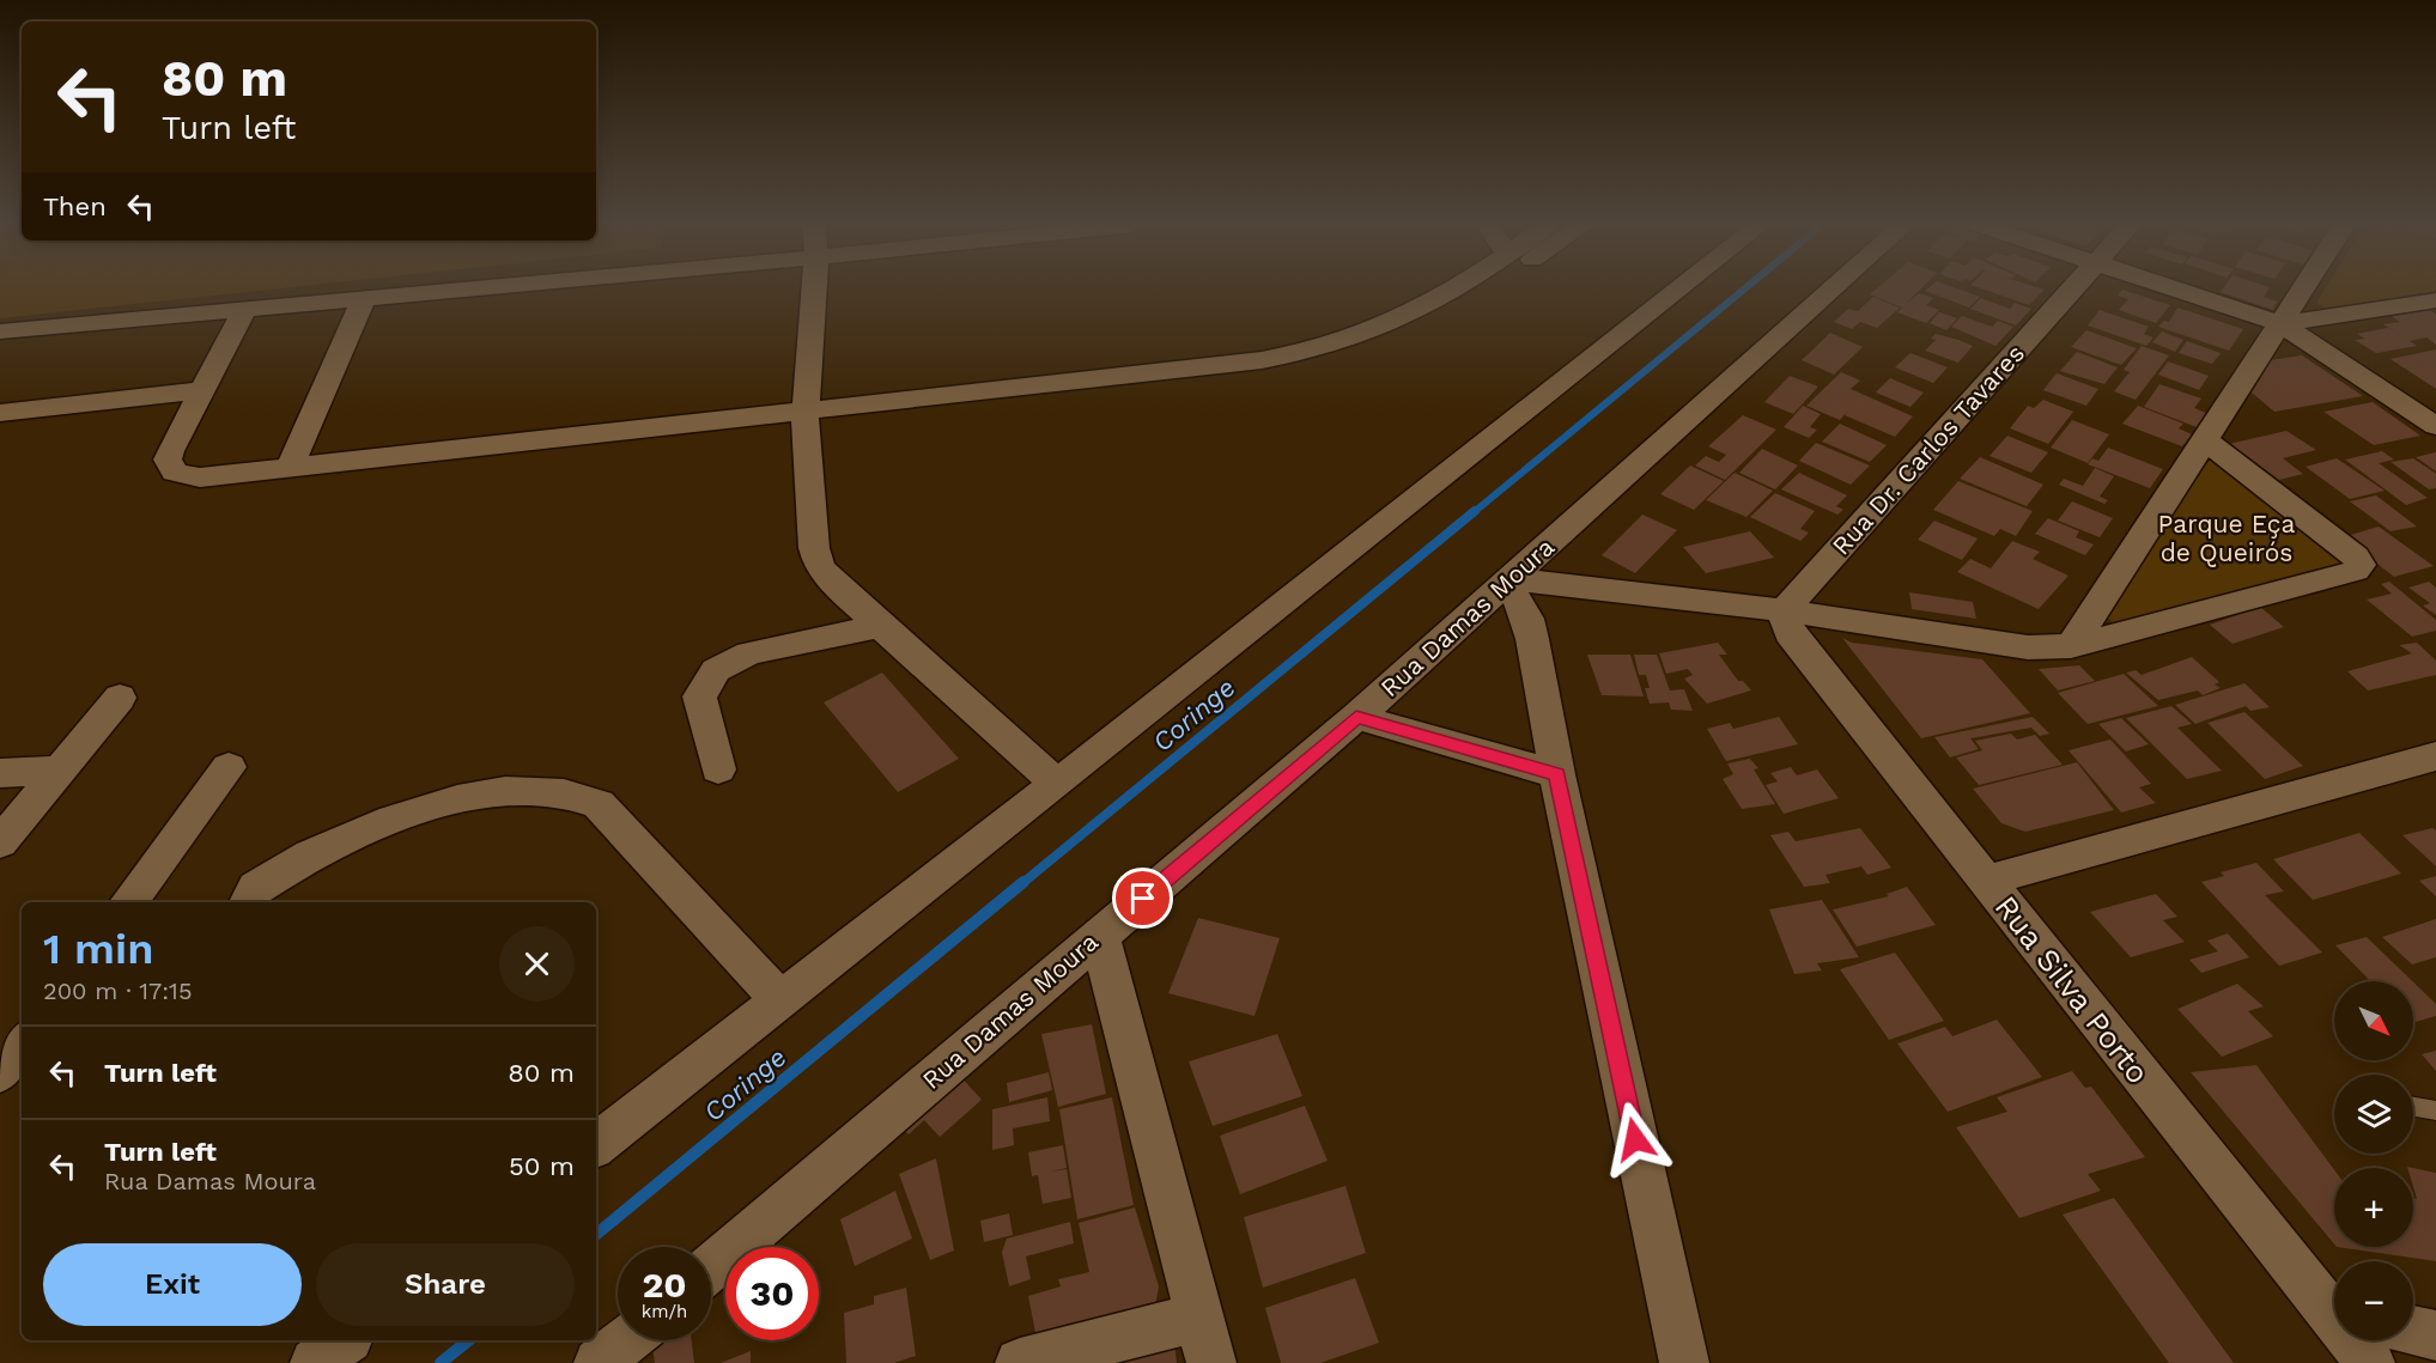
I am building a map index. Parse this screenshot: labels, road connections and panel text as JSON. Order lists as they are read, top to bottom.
{
  "streets": {
    "street": ["Rua Dr. Carlos Tavares", "Rua Damas Moura", "Rua Silva Porto"]
  },
  "crossings": [
    ["Rua Dr. Carlos Tavares", "Rua Silva Porto"]
  ],
  "water": ["Coringe"],
  "parks": ["Parque Eça de Queirós"],
  "north": "bottom right",
  "page": {
    "turn": ["80 m", "Turn left"],
    "then": "Then",
    "heading": ["1 min", "200 m · 17:15"],
    "map_buttons": ["+", "−"],
    "list": [
      {
        "name": "Turn left",
        "value": "80 m"
      },
      {
        "name": "Turn left",
        "note": "Rua Damas Moura",
        "value": "50 m"
      }
    ],
    "buttons": ["Exit", "Share"],
    "speed": "20 km/h",
    "limit": "30"
  }
}
